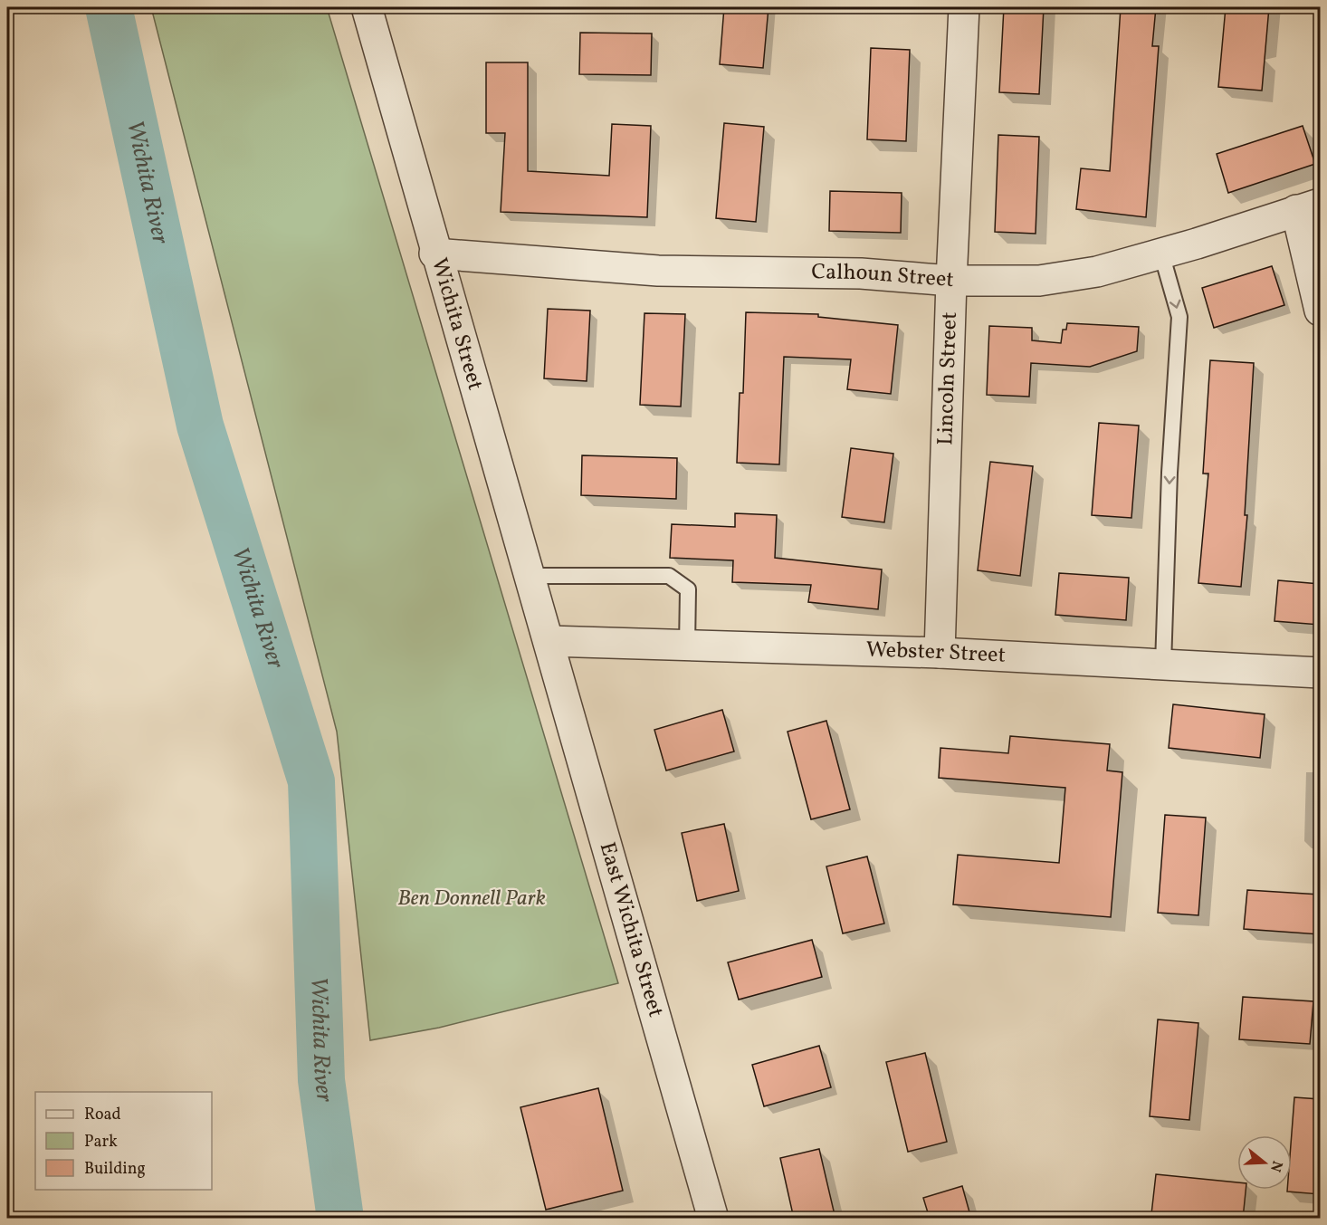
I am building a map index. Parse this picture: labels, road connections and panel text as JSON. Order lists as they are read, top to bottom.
{
  "streets": {
    "street": [
      "Calhoun Street",
      "Wichita Street",
      "Lincoln Street",
      "Webster Street",
      "East Wichita Street"
    ]
  },
  "crossings": [
    ["Calhoun Street", "Wichita Street"],
    ["Calhoun Street", "Lincoln Street"],
    ["Wichita Street", "Webster Street"],
    ["Wichita Street", "East Wichita Street"],
    ["Lincoln Street", "Webster Street"],
    ["Webster Street", "East Wichita Street"]
  ],
  "water": ["Wichita River"],
  "parks": ["Ben Donnell Park"],
  "legend": ["Road", "Park", "Building"],
  "north": "right"
}
